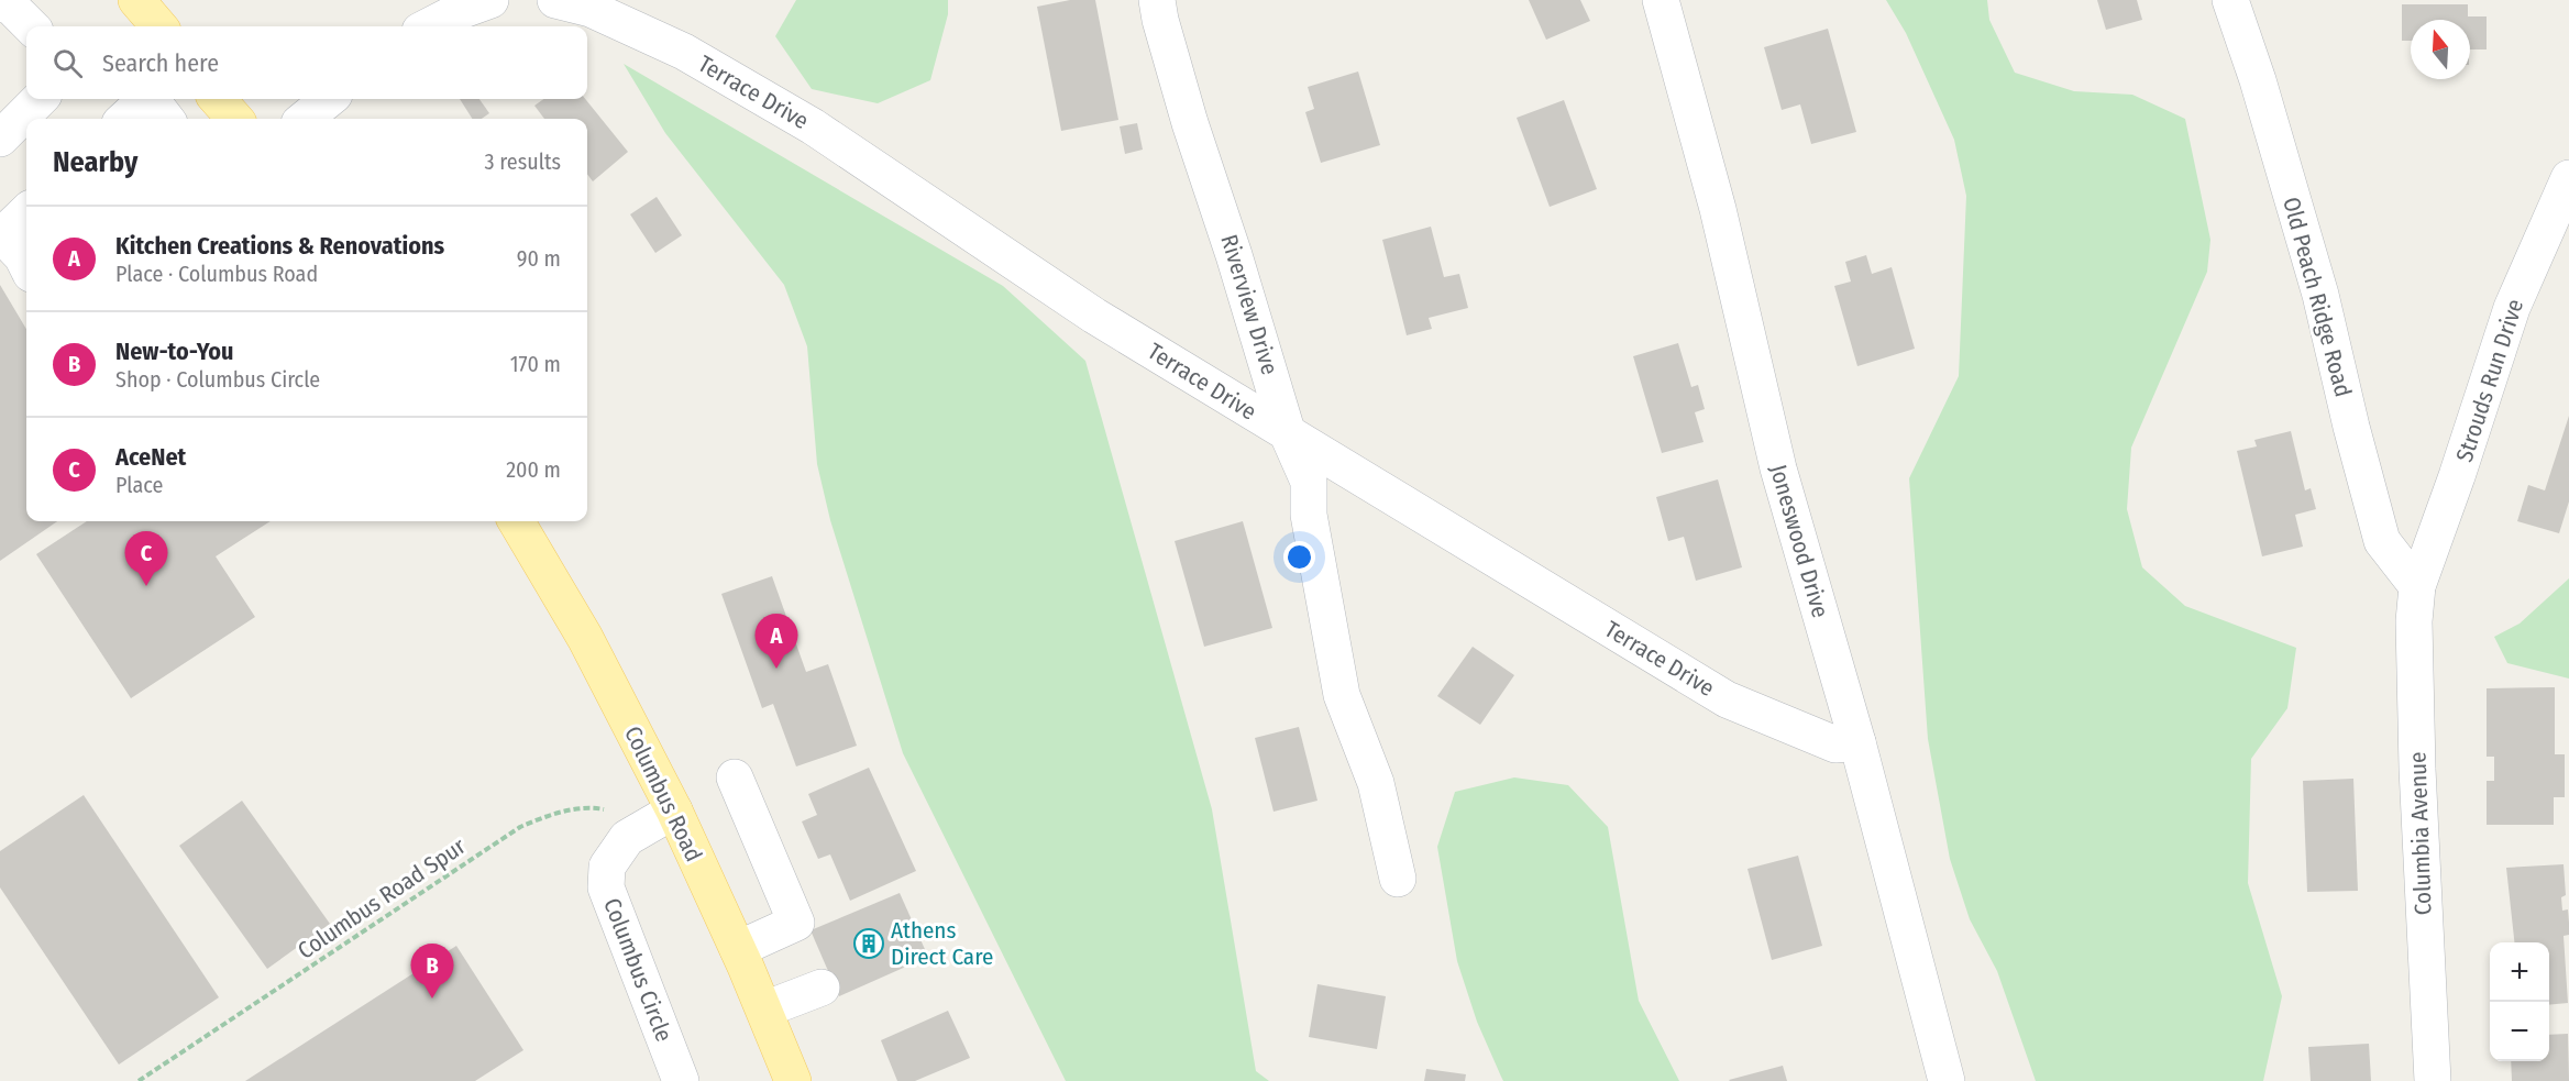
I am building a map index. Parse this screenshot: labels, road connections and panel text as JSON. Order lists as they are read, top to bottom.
{
  "streets": {
    "main road": ["Columbus Road"],
    "street": [
      "Terrace Drive",
      "Old Peach Ridge Road",
      "Riverview Drive",
      "Strouds Run Drive",
      "Joneswood Drive",
      "Columbia Avenue",
      "Columbus Circle"
    ],
    "path": ["Columbus Road Spur"]
  },
  "crossings": [
    ["Terrace Drive", "Riverview Drive"],
    ["Terrace Drive", "Joneswood Drive"],
    ["Old Peach Ridge Road", "Strouds Run Drive"],
    ["Old Peach Ridge Road", "Columbia Avenue"],
    ["Strouds Run Drive", "Columbia Avenue"],
    ["Columbus Road", "Columbus Circle"]
  ],
  "places": {
    "building": ["Athens Direct Care"]
  },
  "north": "top",
  "page": {
    "search": "Search here",
    "heading": ["Nearby", "3 results"],
    "list": [
      {
        "mark": "A",
        "name": "Kitchen Creations & Renovations",
        "note": "Place · Columbus Road",
        "value": "90 m"
      },
      {
        "mark": "B",
        "name": "New-to-You",
        "note": "Shop · Columbus Circle",
        "value": "170 m"
      },
      {
        "mark": "C",
        "name": "AceNet",
        "note": "Place",
        "value": "200 m"
      }
    ],
    "pins": ["C", "A", "B"],
    "map_buttons": ["+", "−"]
  }
}
